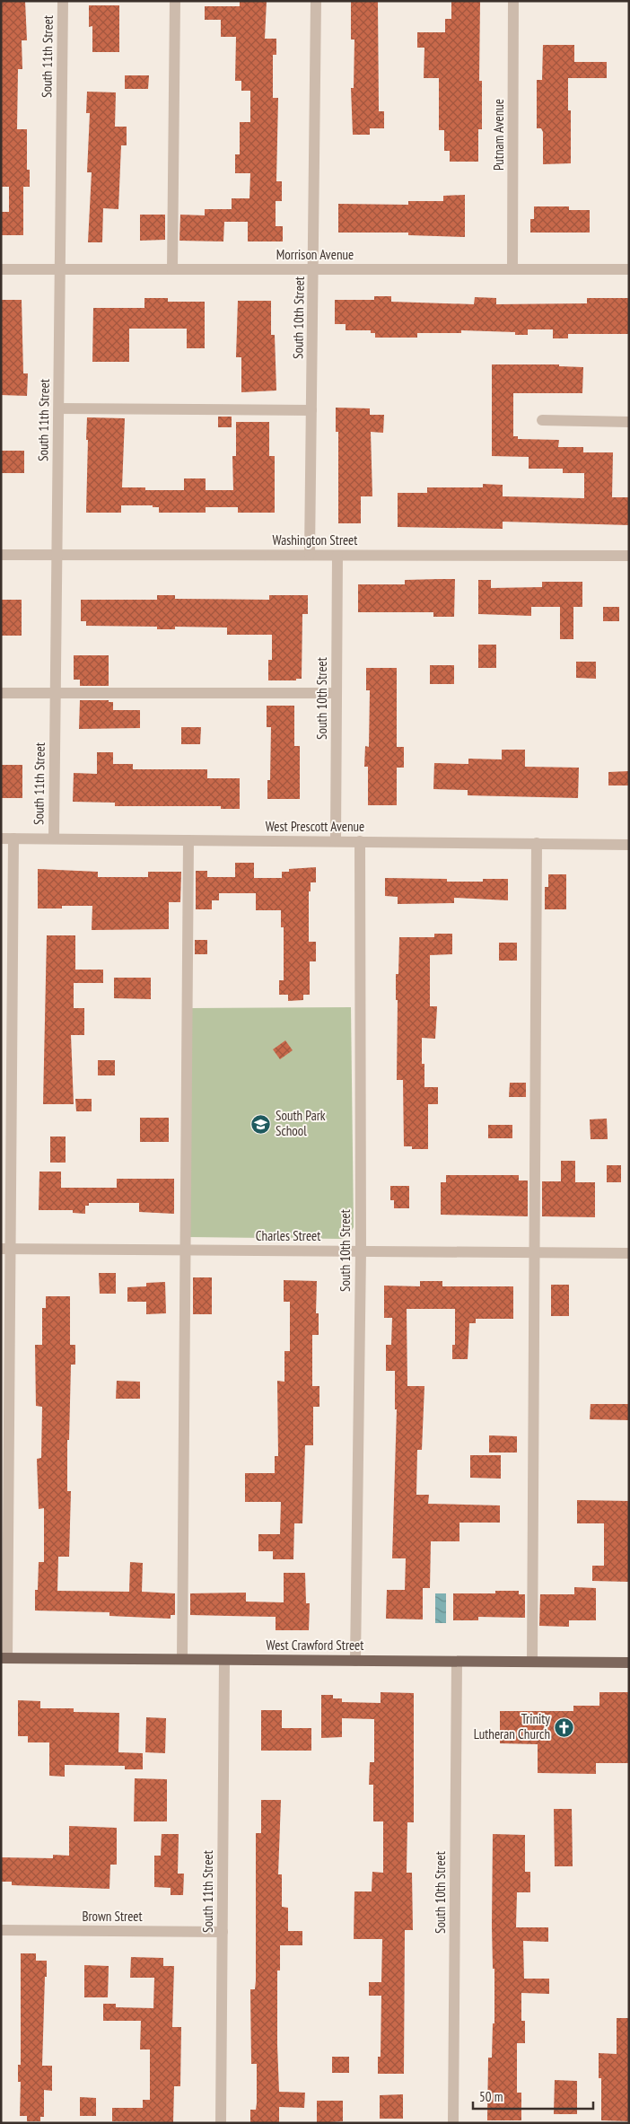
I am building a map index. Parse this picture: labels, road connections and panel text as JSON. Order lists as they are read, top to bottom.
{
  "streets": {
    "main road": ["West Crawford Street"],
    "street": [
      "South 11th Street",
      "Putnam Avenue",
      "Morrison Avenue",
      "South 10th Street",
      "Washington Street",
      "West Prescott Avenue",
      "Charles Street",
      "Brown Street"
    ]
  },
  "crossings": [
    ["South 11th Street", "Morrison Avenue"],
    ["South 11th Street", "Washington Street"],
    ["South 11th Street", "West Prescott Avenue"],
    ["South 11th Street", "West Crawford Street"],
    ["South 11th Street", "Brown Street"],
    ["Putnam Avenue", "Morrison Avenue"],
    ["Morrison Avenue", "South 10th Street"],
    ["South 10th Street", "Washington Street"],
    ["South 10th Street", "West Prescott Avenue"],
    ["South 10th Street", "Charles Street"],
    ["South 10th Street", "West Crawford Street"]
  ],
  "places": {
    "school or university": ["South Park School"],
    "church": ["Trinity Lutheran Church"]
  },
  "scale_bar": "50 m"
}
